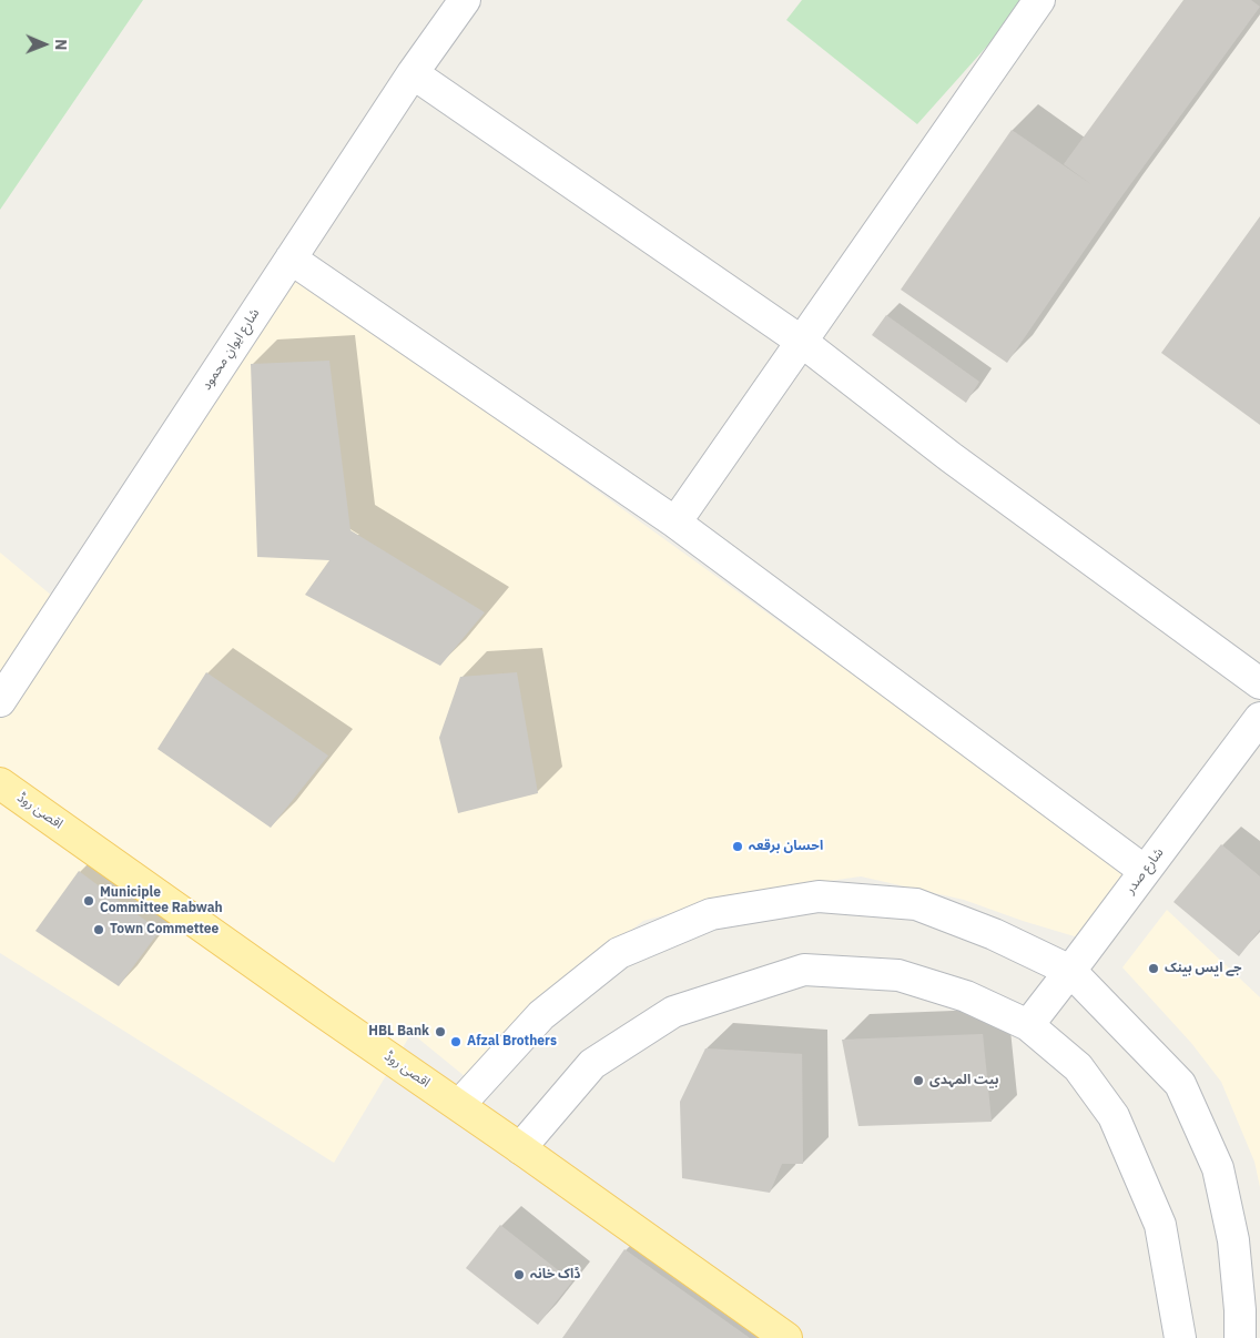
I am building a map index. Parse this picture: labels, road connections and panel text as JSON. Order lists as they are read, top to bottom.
{
  "streets": {
    "main road": ["اقصیٰ روڈ"],
    "street": ["شارع ایوانِ محمود", "شارع صدر"]
  },
  "places": [
    "احسان برقعہ",
    "Municiple Committee Rabwah",
    "Town Commettee",
    "جے ایس بینک",
    "HBL Bank",
    "Afzal Brothers",
    "بیت المہدی",
    "ڈاک خانہ"
  ],
  "north": "right"
}
